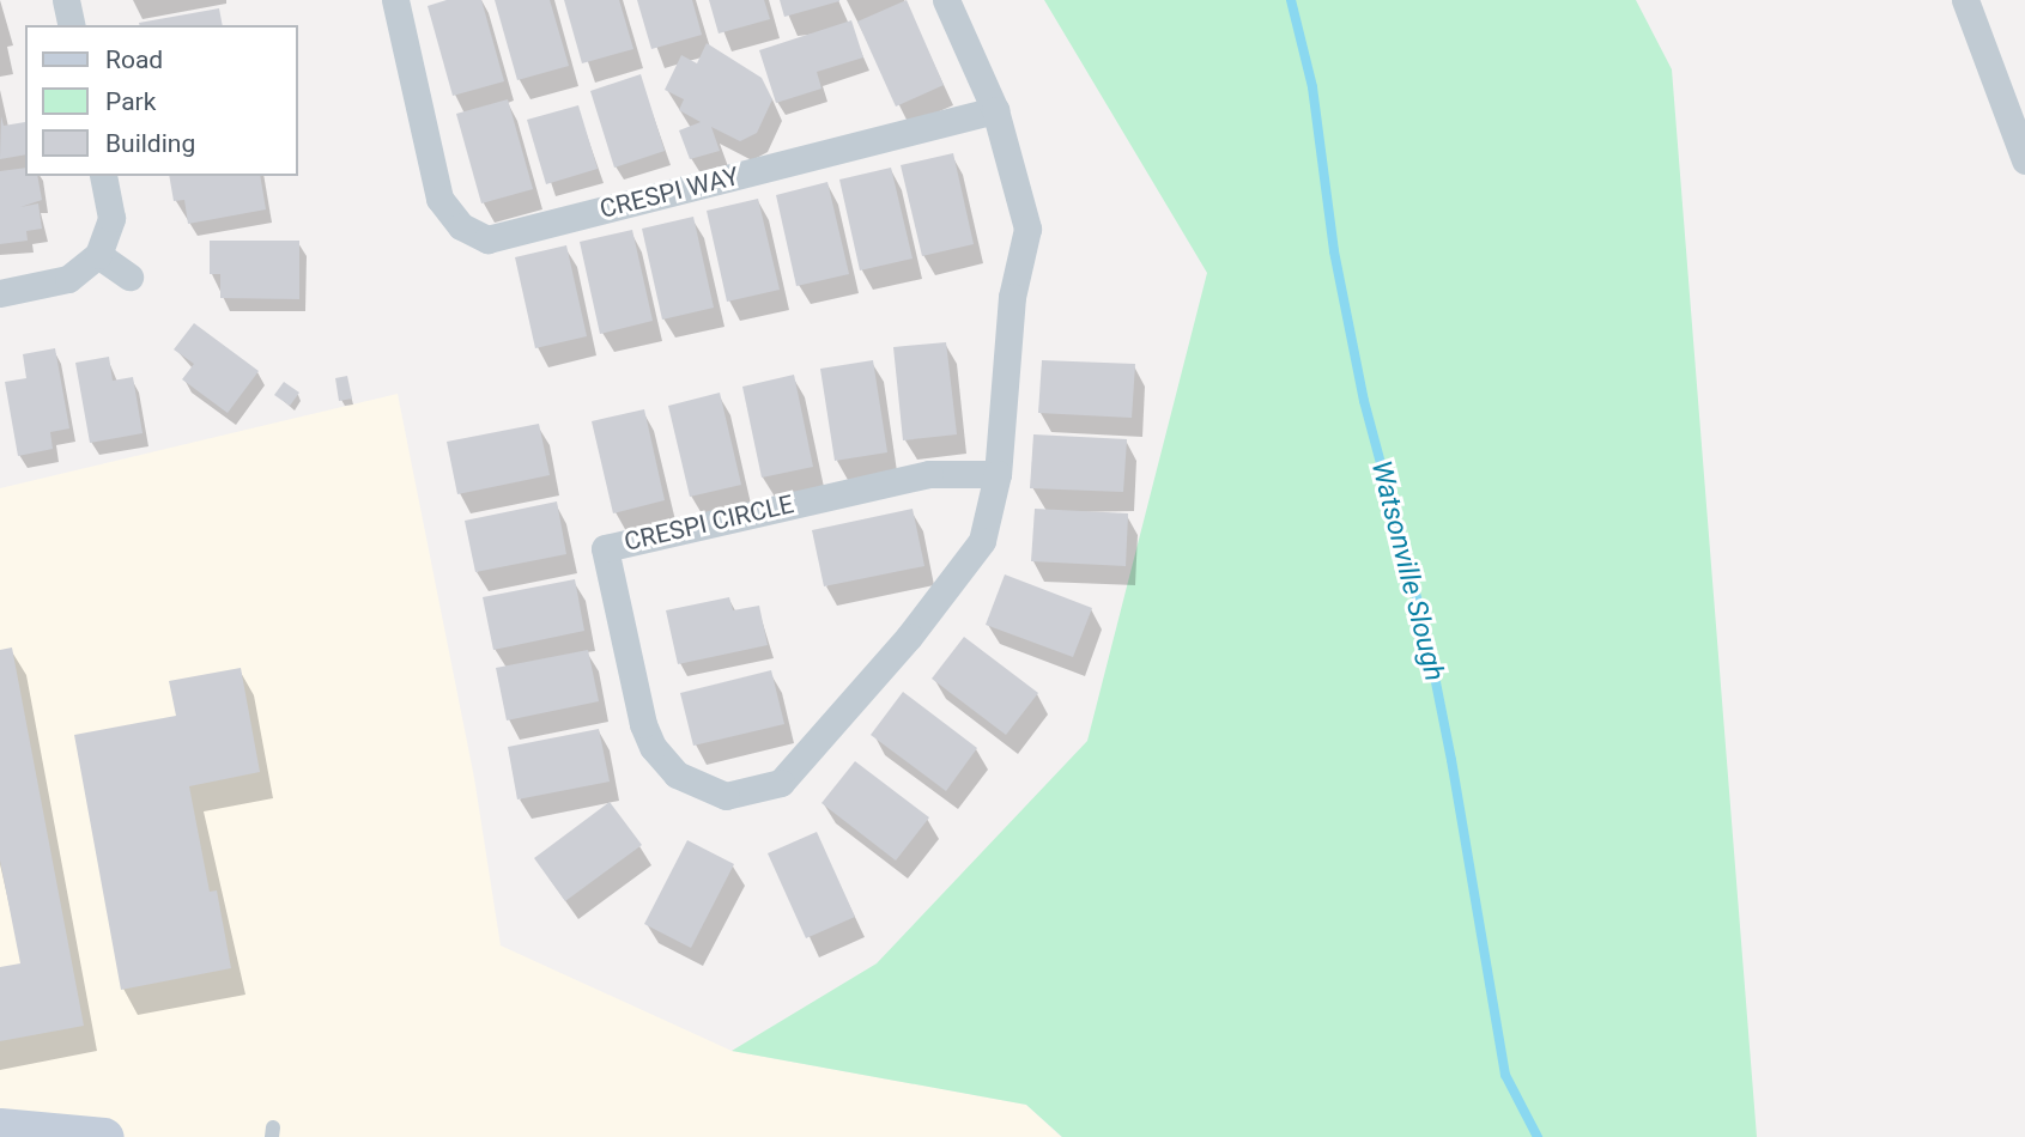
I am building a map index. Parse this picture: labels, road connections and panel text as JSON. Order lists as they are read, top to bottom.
{
  "streets": {
    "street": ["CRESPI WAY", "CRESPI CIRCLE"]
  },
  "crossings": [
    ["CRESPI WAY", "CRESPI CIRCLE"]
  ],
  "water": ["Watsonville Slough"],
  "legend": ["Road", "Park", "Building"]
}
